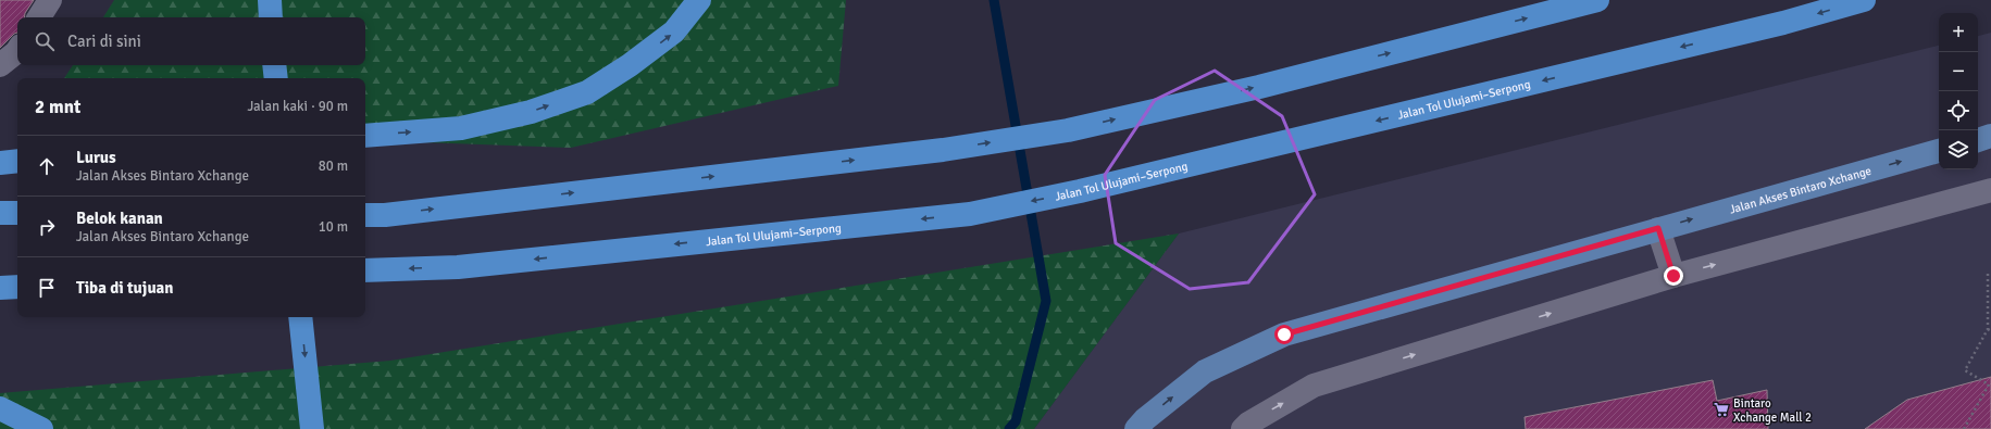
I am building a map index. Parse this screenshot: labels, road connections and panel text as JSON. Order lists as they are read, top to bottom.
{
  "streets": {
    "highway": ["Jalan Tol Ulujami–Serpong"],
    "main road": ["Jalan Akses Bintaro Xchange"]
  },
  "one_way": ["Jalan Akses Bintaro Xchange"],
  "places": {
    "supermarket": ["Bintaro Xchange Mall 2"]
  },
  "page": {
    "map_buttons": ["+", "−"],
    "search": "Cari di sini",
    "heading": ["2 mnt", "Jalan kaki · 90 m"],
    "list": [
      ["Lurus", "Jalan Akses Bintaro Xchange", "80 m"],
      ["Belok kanan", "Jalan Akses Bintaro Xchange", "10 m"],
      "Tiba di tujuan"
    ]
  }
}
